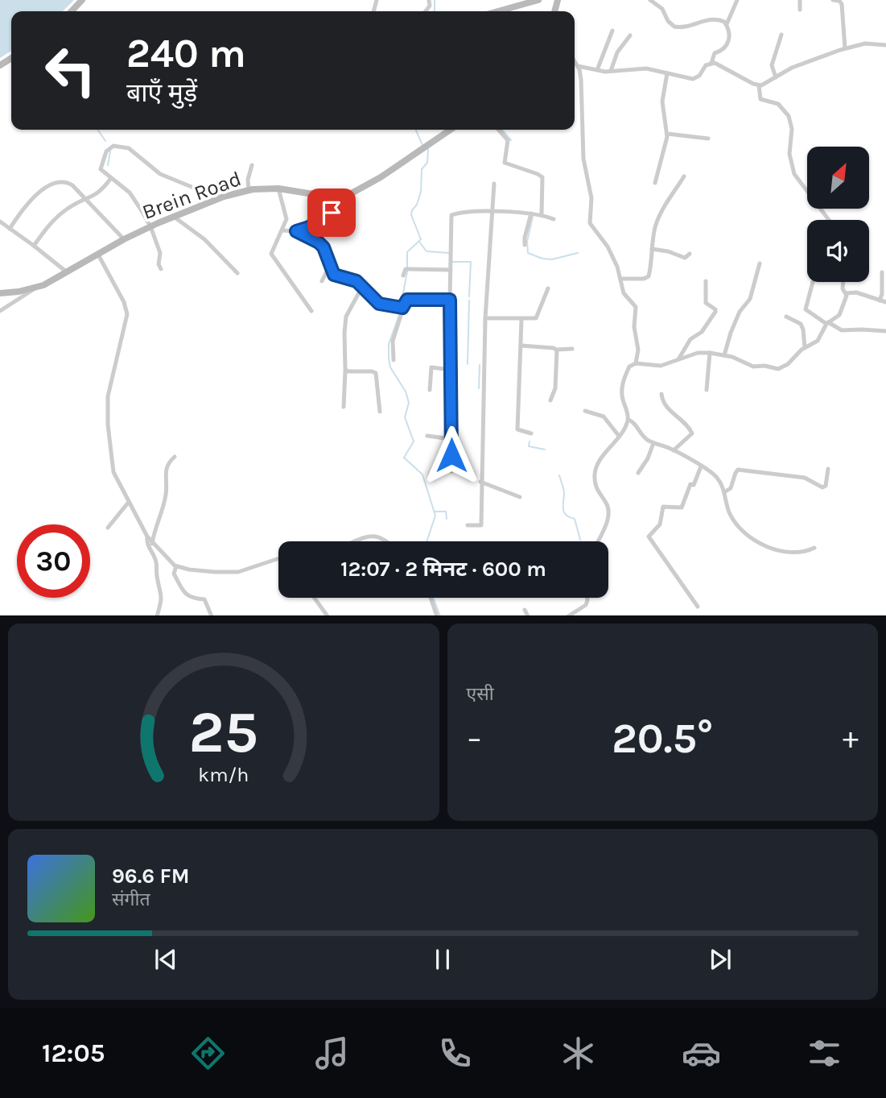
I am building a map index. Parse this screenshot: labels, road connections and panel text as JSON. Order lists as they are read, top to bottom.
{
  "streets": {
    "street": ["Brein Road"]
  },
  "north": "top right",
  "page": {
    "turn": ["240 m", "बाएँ मुड़ें"],
    "limit": "30",
    "trip": "12:07 · 2 मिनट · 600 m",
    "tile": "एसी",
    "heat": ["−", "20.5°", "+"],
    "song": ["96.6 FM", "संगीत"],
    "tabs": "12:05",
    "gauge": ["25", "km/h"]
  }
}
